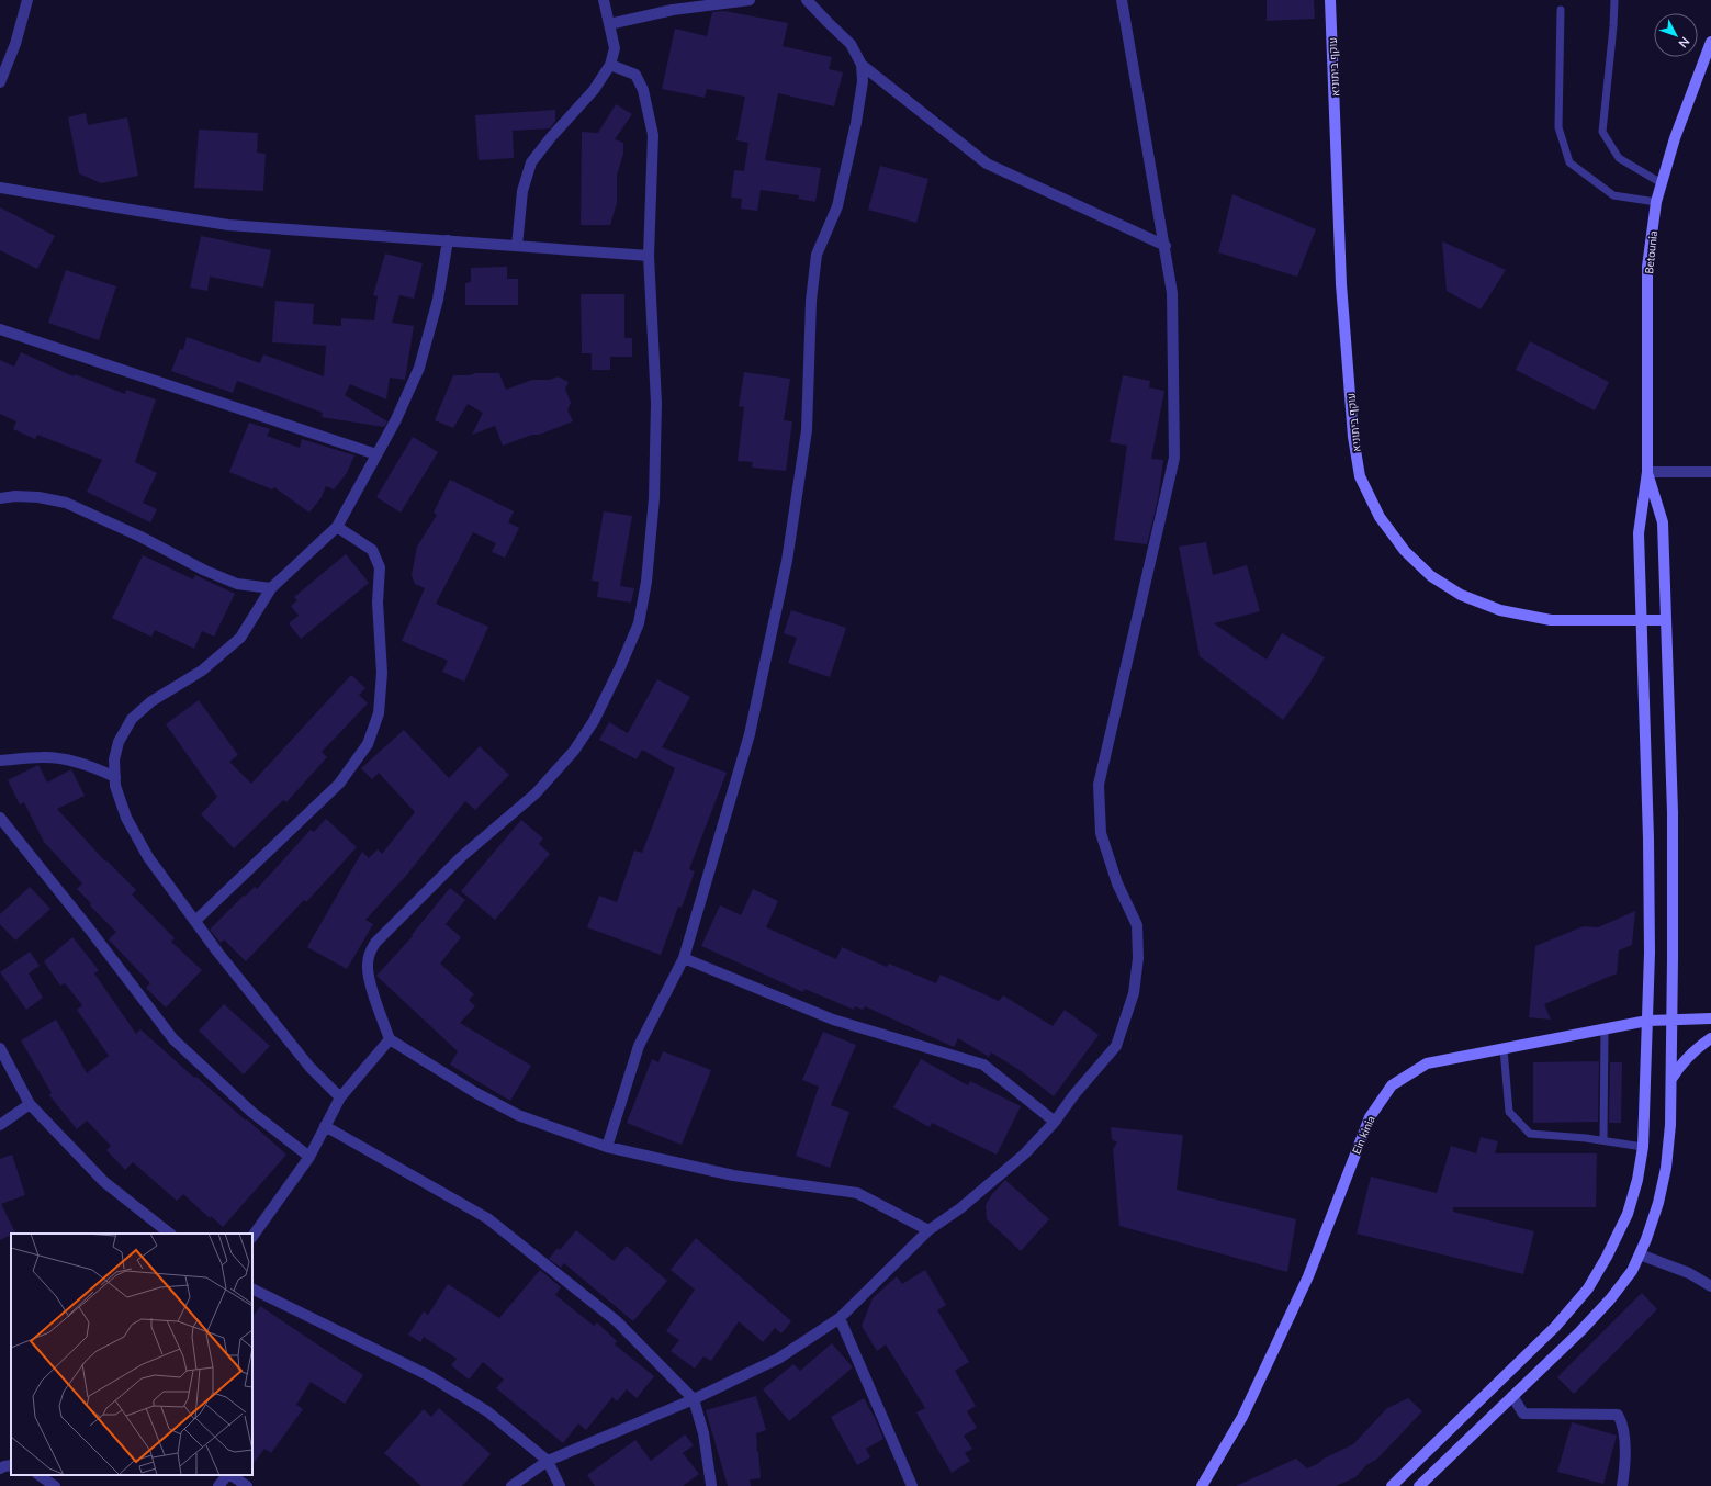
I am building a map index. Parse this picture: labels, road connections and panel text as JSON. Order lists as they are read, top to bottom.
{
  "streets": {
    "main road": ["עוקף ביתוניא", "Betounia", "Ein kinia"]
  },
  "north": "bottom right"
}
